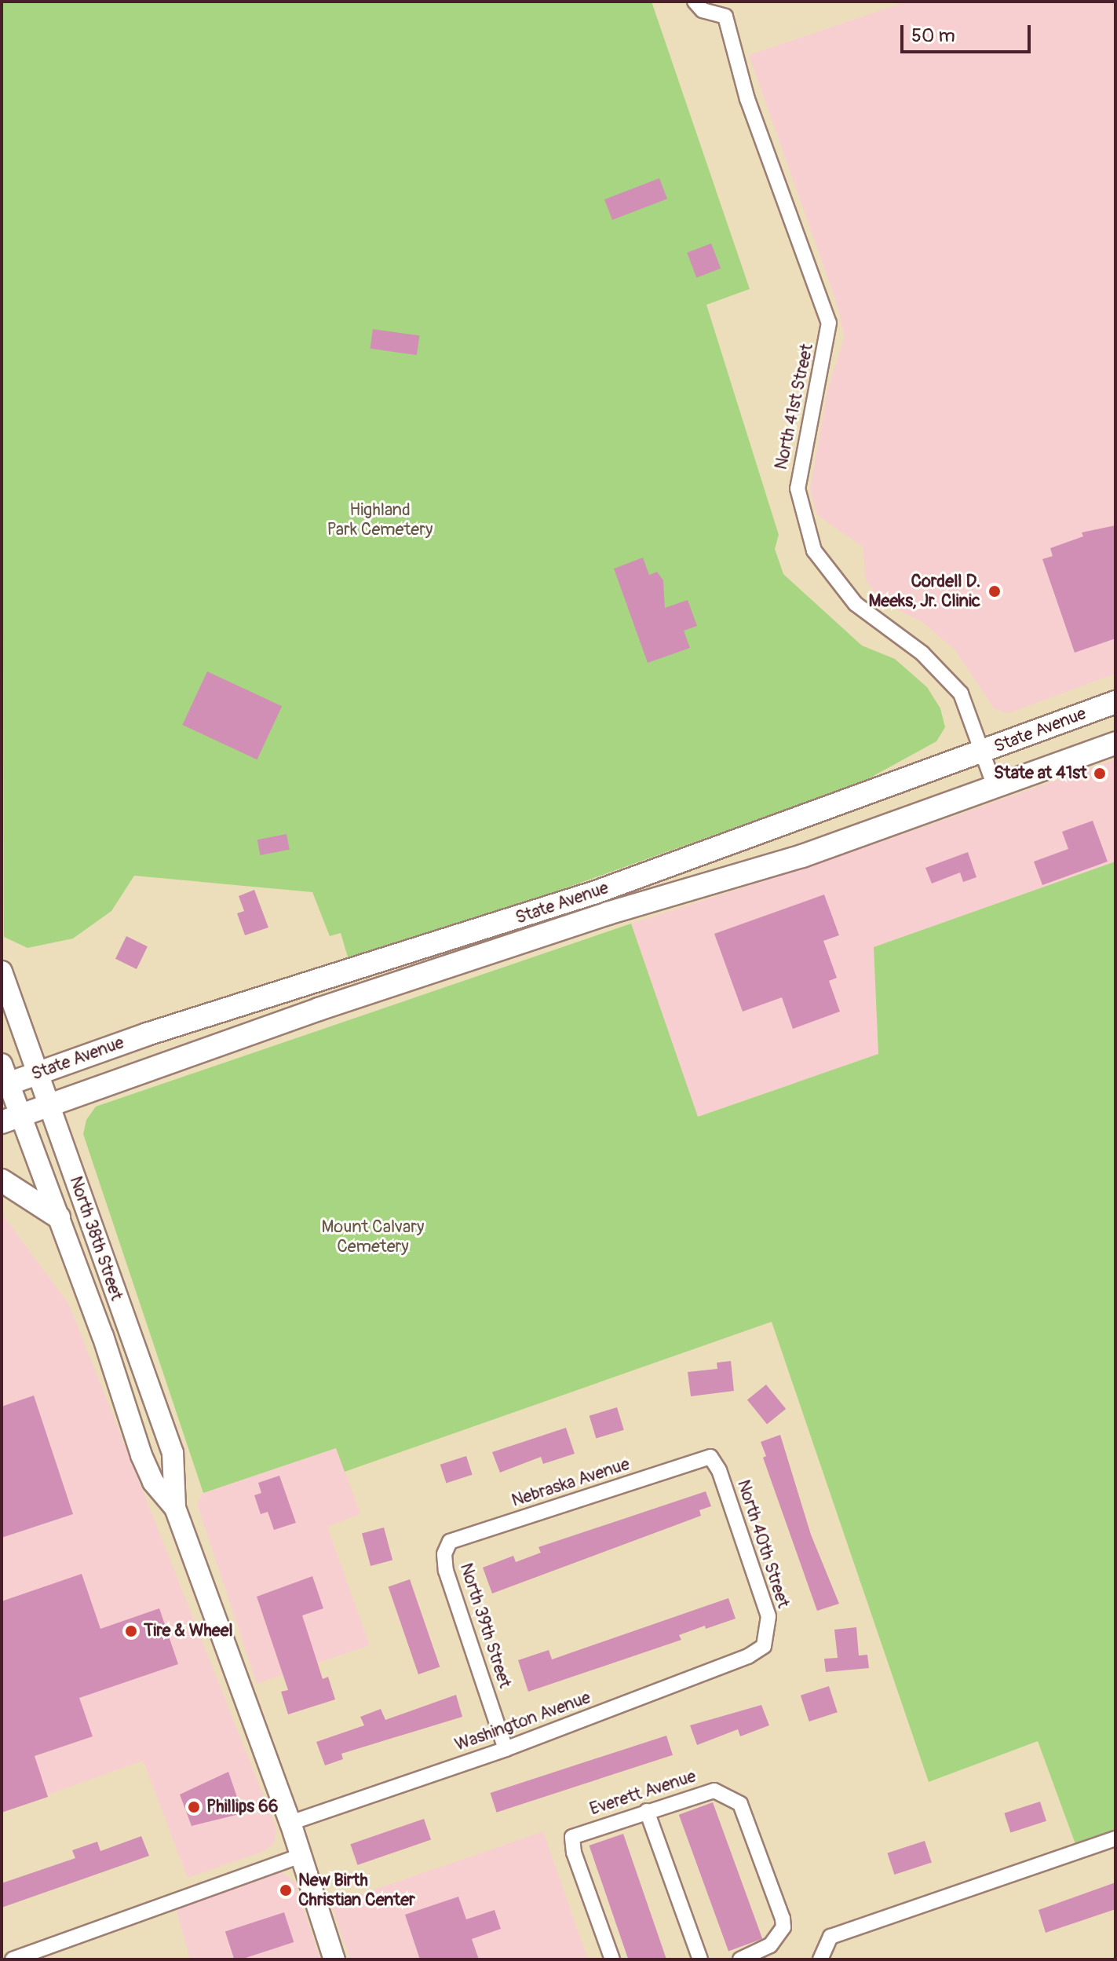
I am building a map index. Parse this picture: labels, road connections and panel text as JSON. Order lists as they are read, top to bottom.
{
  "streets": {
    "main road": ["State Avenue", "North 38th Street"],
    "street": [
      "North 41st Street",
      "Nebraska Avenue",
      "North 40th Street",
      "North 39th Street",
      "Washington Avenue",
      "Everett Avenue"
    ]
  },
  "crossings": [
    ["North 41st Street", "State Avenue"],
    ["State Avenue", "North 38th Street"],
    ["North 38th Street", "Washington Avenue"],
    ["Nebraska Avenue", "North 40th Street"],
    ["Nebraska Avenue", "North 39th Street"],
    ["North 40th Street", "Washington Avenue"],
    ["North 39th Street", "Washington Avenue"]
  ],
  "parks": ["Highland Park Cemetery", "Mount Calvary Cemetery"],
  "places": [
    "Cordell D. Meeks, Jr. Clinic",
    "State at 41st",
    "Tire & Wheel",
    "Phillips 66",
    "New Birth Christian Center"
  ],
  "scale_bar": "50 m"
}
